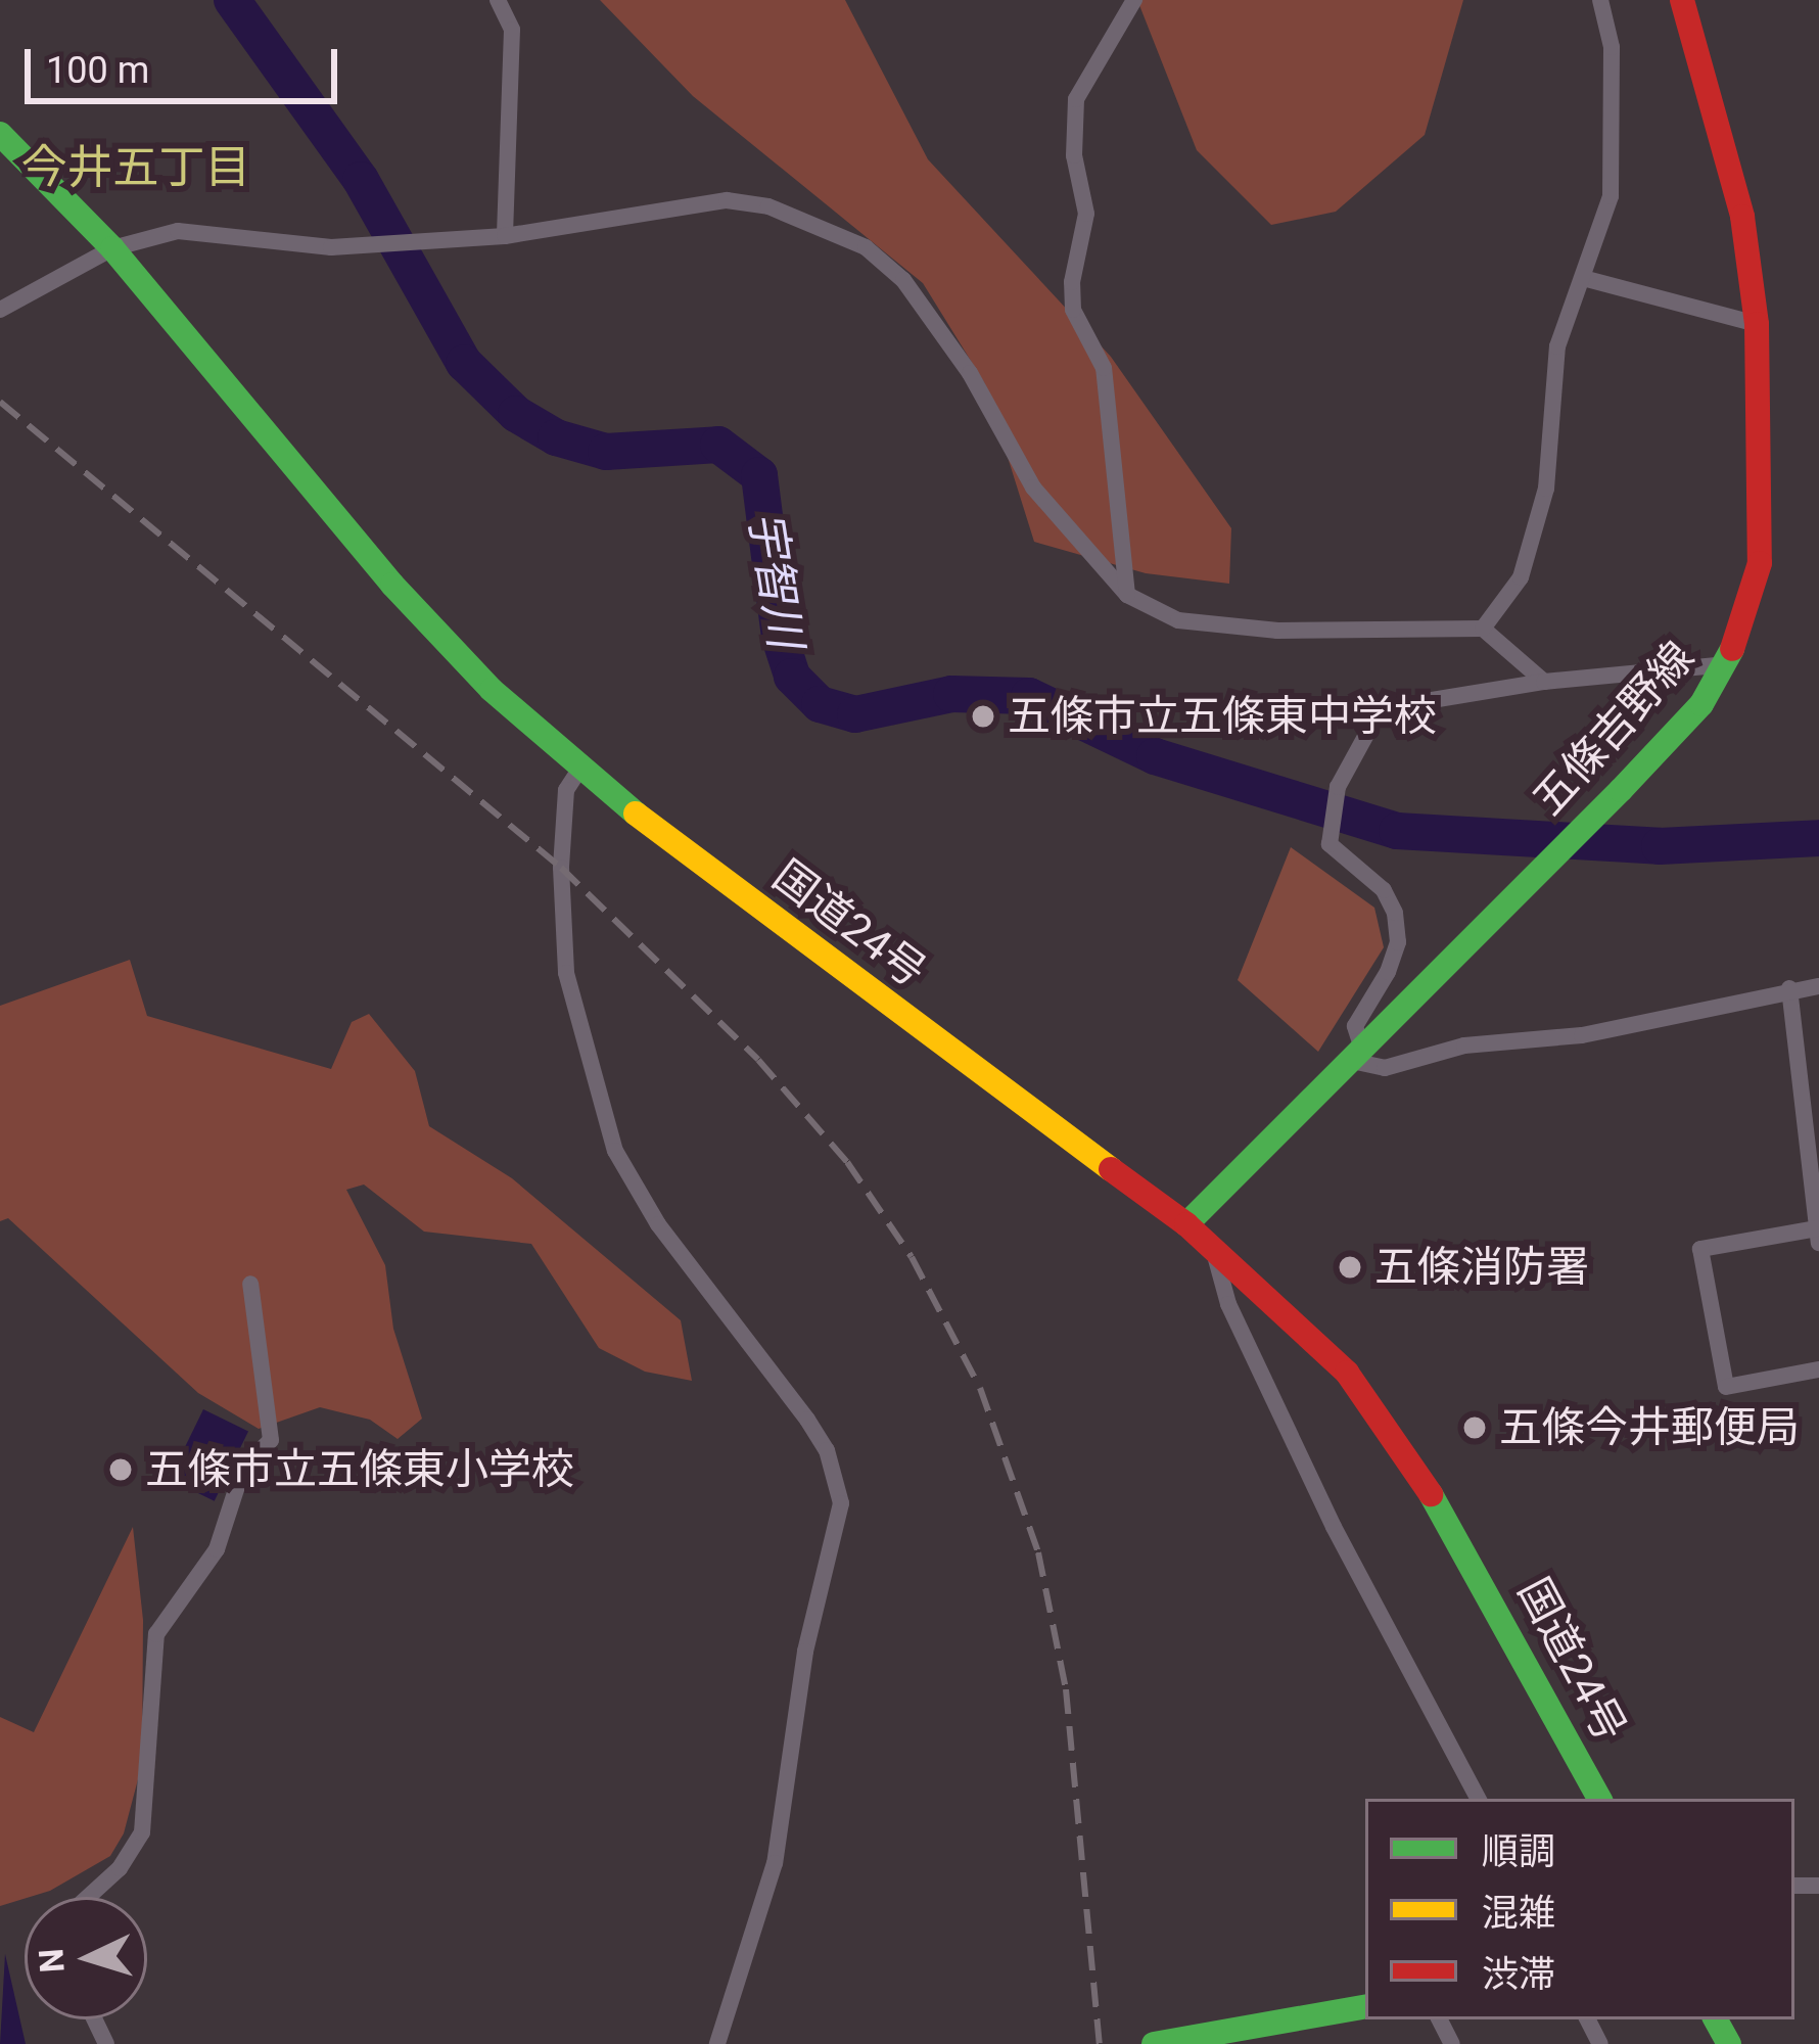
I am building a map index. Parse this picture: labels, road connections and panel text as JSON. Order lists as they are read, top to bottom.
{
  "streets": {
    "main road": ["五條吉野線", "国道24号"]
  },
  "crossings": [
    ["五條吉野線", "国道24号"]
  ],
  "districts": ["今井五丁目"],
  "water": ["宇智川"],
  "places": [
    "五條市立五條東中学校",
    "五條消防署",
    "五條今井郵便局",
    "五條市立五條東小学校"
  ],
  "legend": ["順調", "混雑", "渋滞"],
  "scale_bar": "100 m",
  "north": "left"
}
